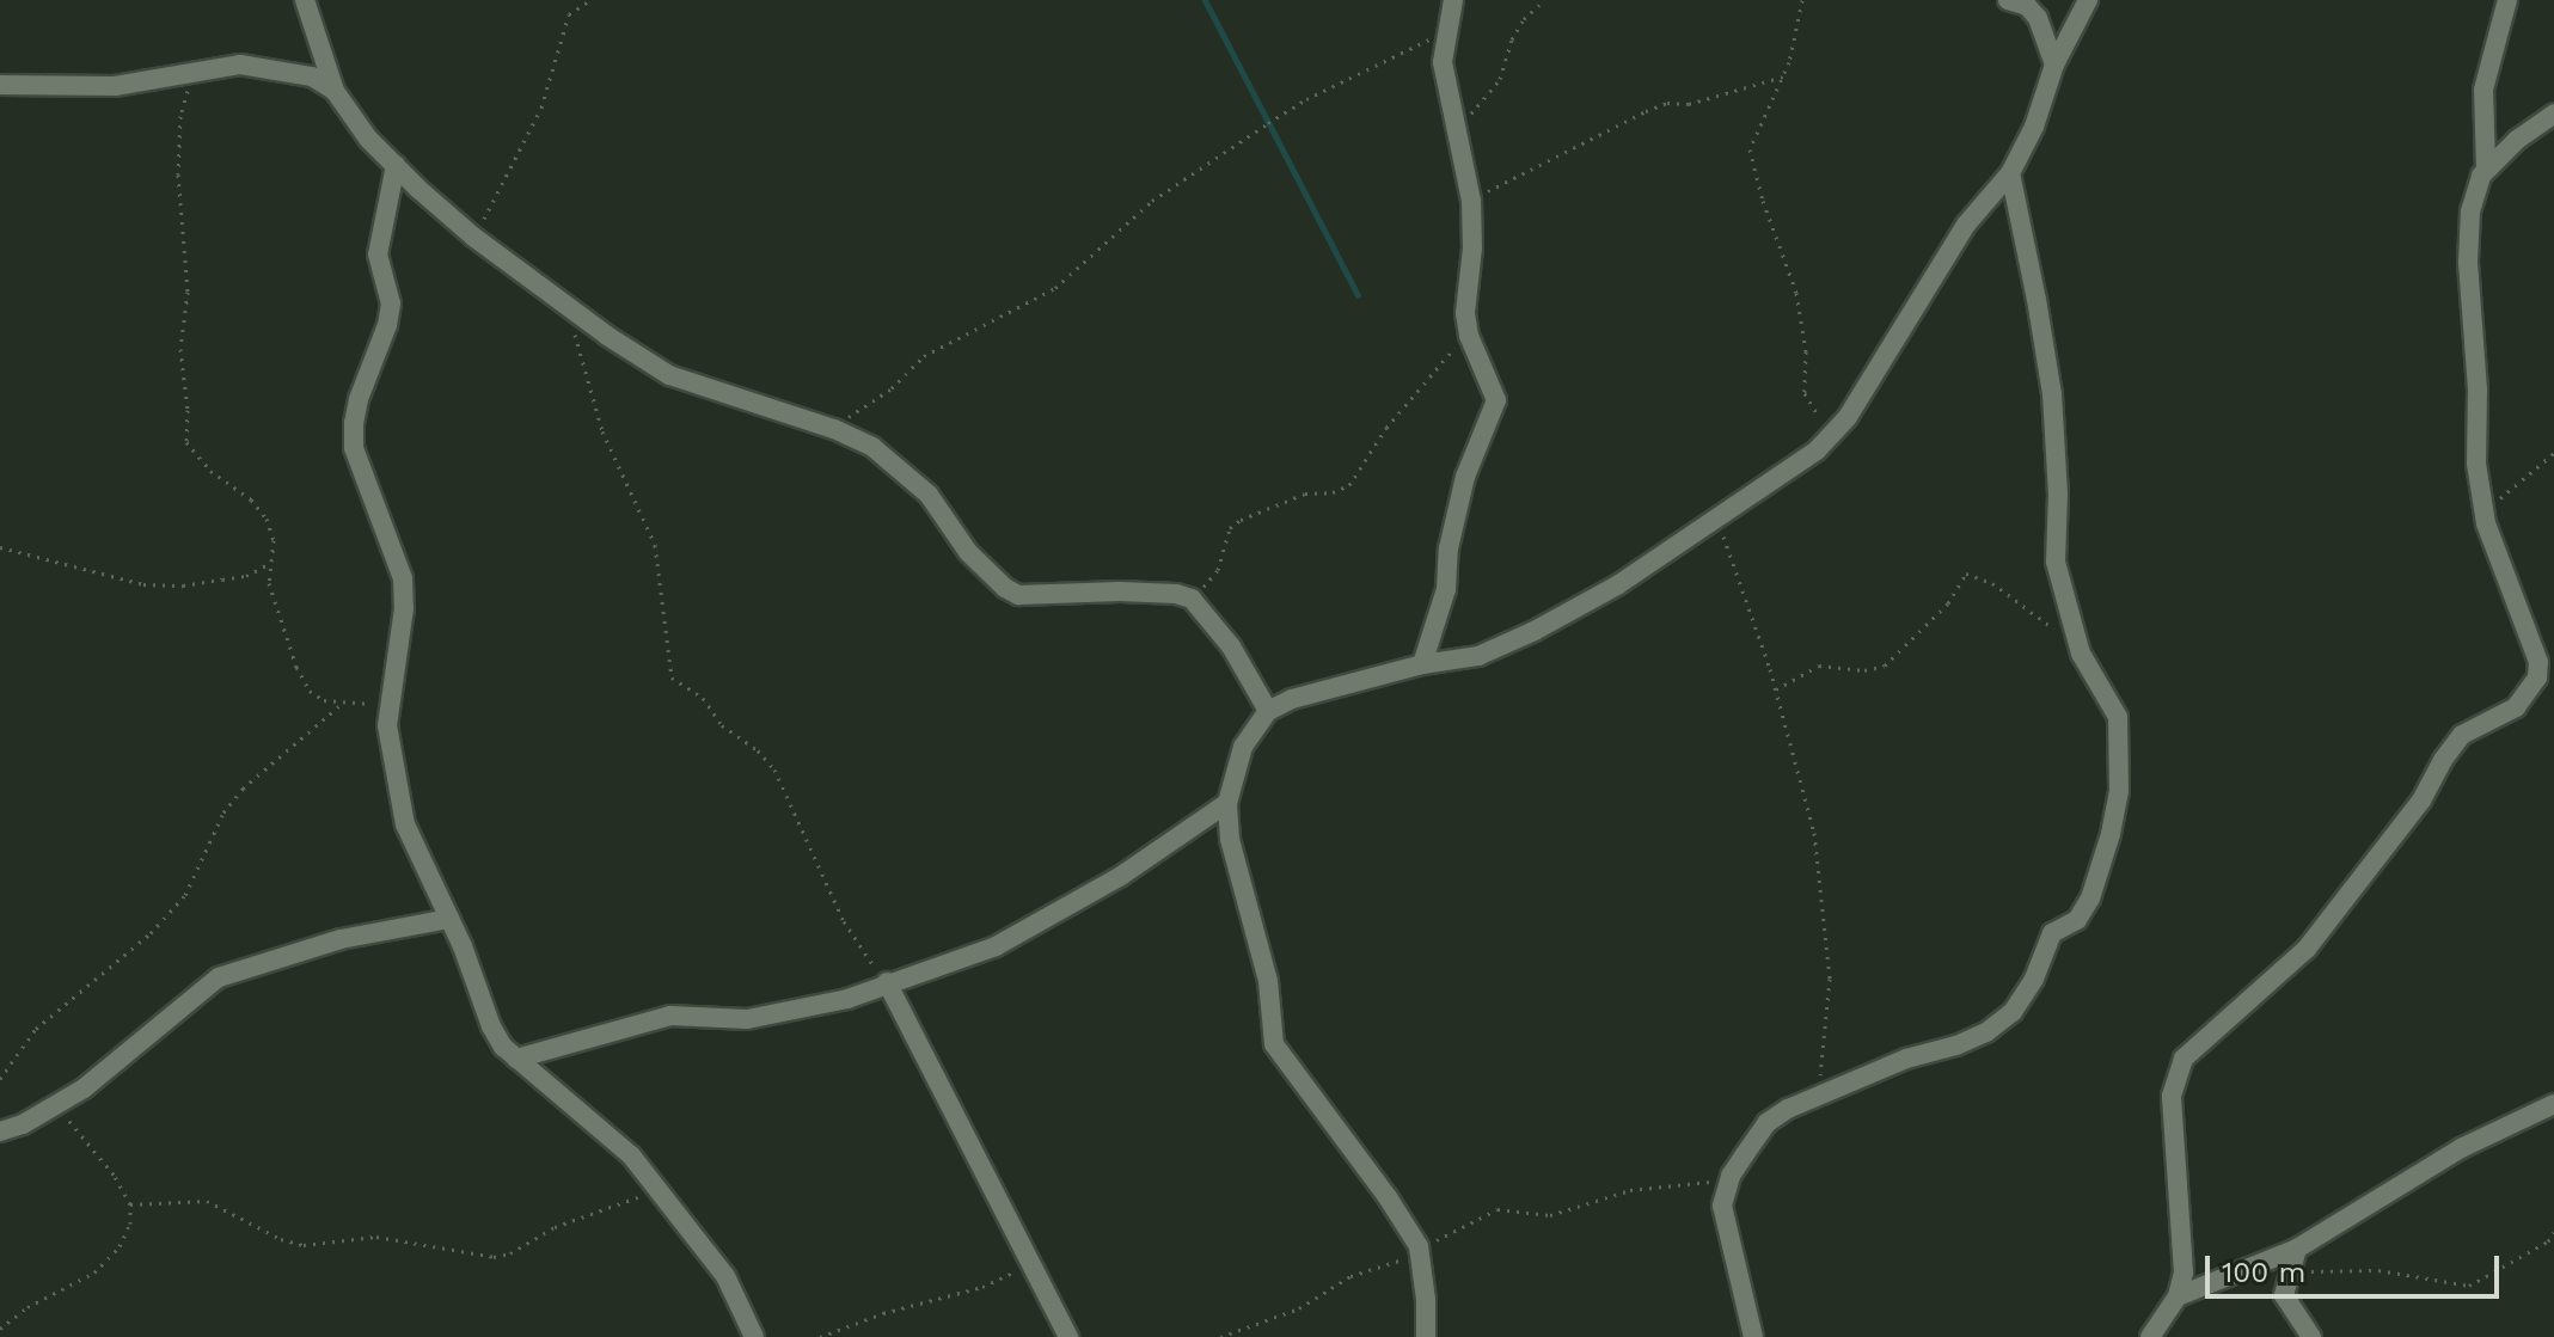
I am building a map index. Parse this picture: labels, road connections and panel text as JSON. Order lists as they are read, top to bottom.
{
  "scale_bar": "100 m"
}
